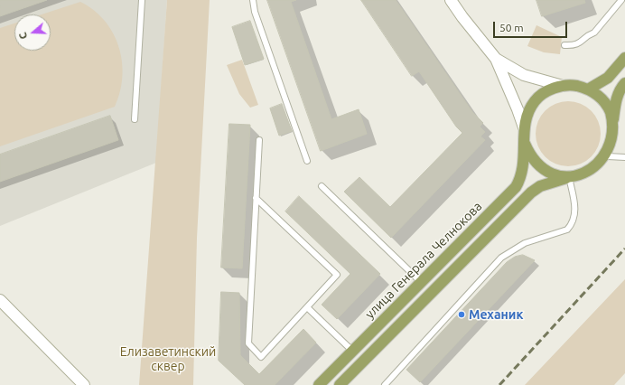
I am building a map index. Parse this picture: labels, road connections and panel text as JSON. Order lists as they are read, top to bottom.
{
  "streets": {
    "main road": ["улица Генерала Челнокова"]
  },
  "parks": ["Елизаветинский сквер"],
  "places": ["Механик"],
  "scale_bar": "50 m",
  "north": "left"
}
